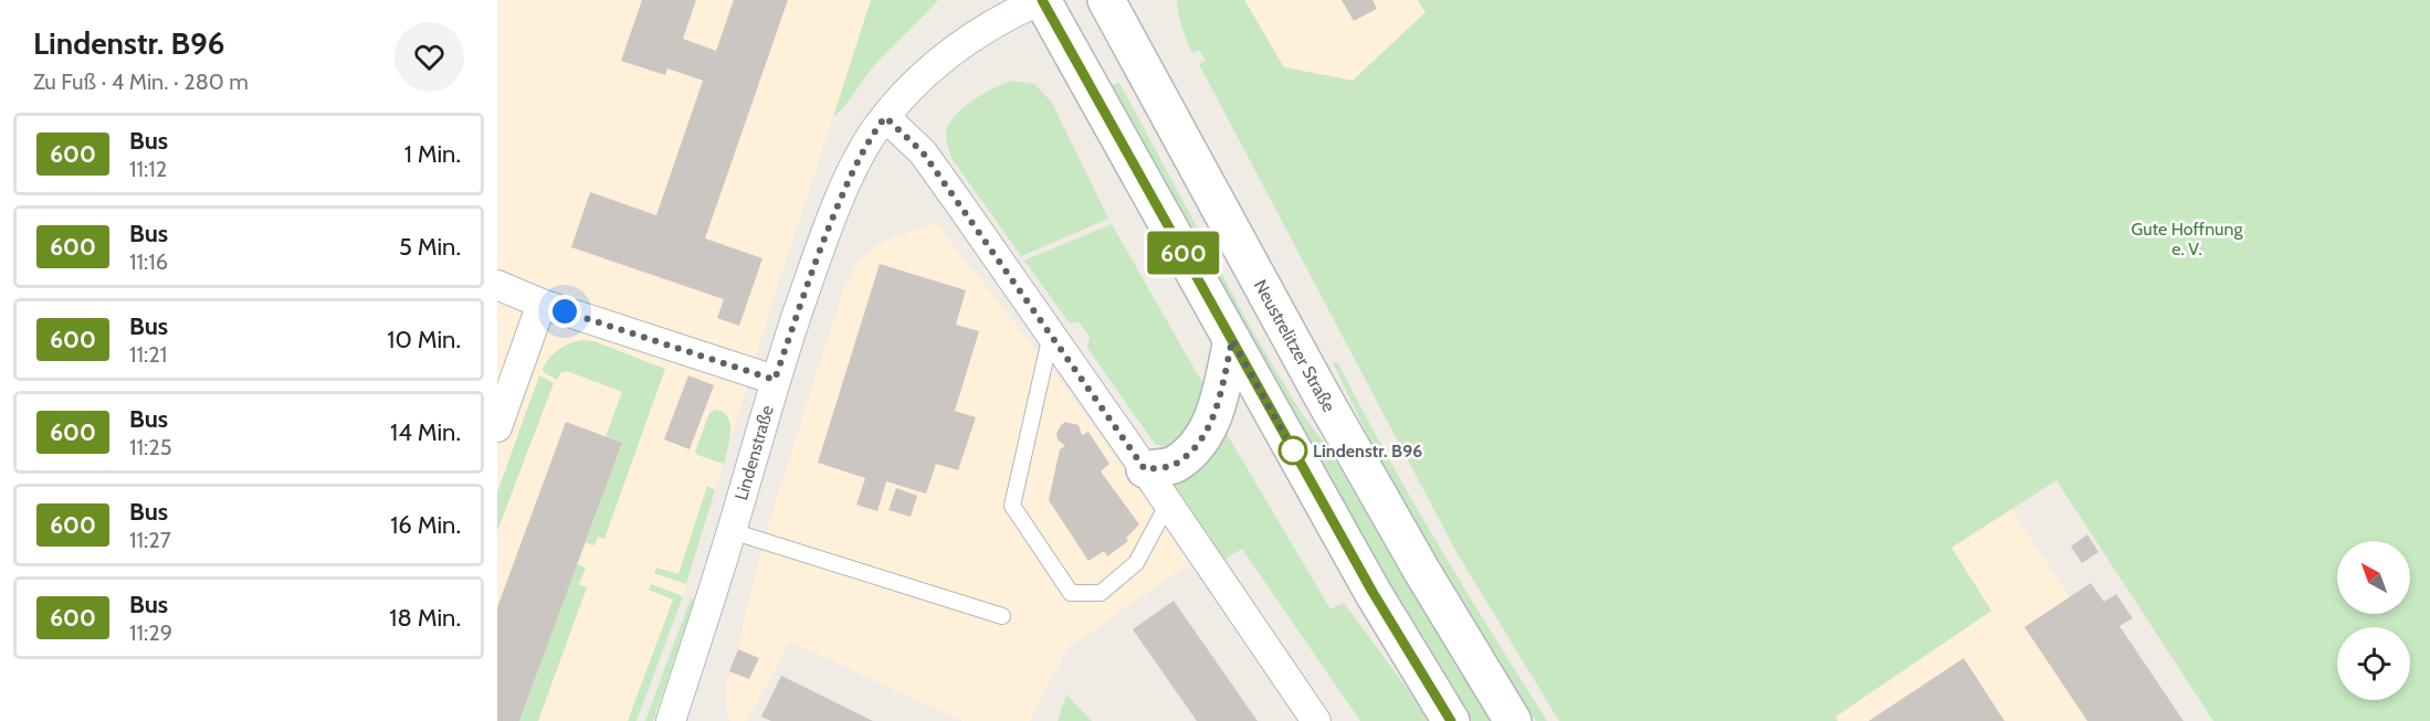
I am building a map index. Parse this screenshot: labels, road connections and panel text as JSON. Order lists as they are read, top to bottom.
{
  "streets": {
    "main road": ["Neustrelitzer Straße"],
    "street": ["Lindenstraße"]
  },
  "parks": ["Gute Hoffnung e. V."],
  "places": ["Lindenstr. B96"],
  "lines": ["bus line 600"],
  "north": "top left",
  "page": {
    "heading": ["Lindenstr. B96", "Zu Fuß · 4 Min. · 280 m"],
    "on_map": "600",
    "list": [
      {
        "mark": "600",
        "name": "Bus",
        "note": "11:12",
        "value": "1 Min."
      },
      {
        "mark": "600",
        "name": "Bus",
        "note": "11:16",
        "value": "5 Min."
      },
      {
        "mark": "600",
        "name": "Bus",
        "note": "11:21",
        "value": "10 Min."
      },
      {
        "mark": "600",
        "name": "Bus",
        "note": "11:25",
        "value": "14 Min."
      },
      {
        "mark": "600",
        "name": "Bus",
        "note": "11:27",
        "value": "16 Min."
      },
      {
        "mark": "600",
        "name": "Bus",
        "note": "11:29",
        "value": "18 Min."
      }
    ]
  }
}
